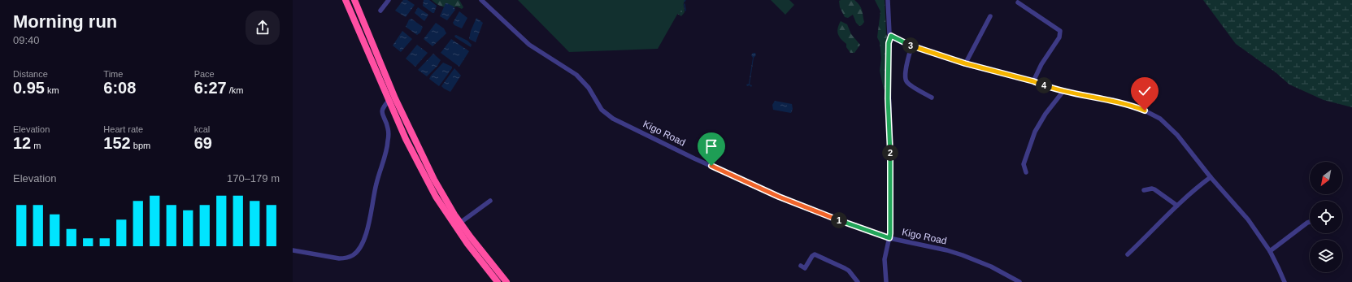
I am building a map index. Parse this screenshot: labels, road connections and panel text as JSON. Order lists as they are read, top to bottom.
{
  "streets": {
    "street": ["Kigo Road"]
  },
  "north": "bottom left",
  "page": {
    "heading": ["Morning run", "09:40"],
    "pins": [
      "3",
      "4",
      "2",
      "1"
    ],
    "stats": [
      ["Distance", "0.95 km"],
      ["Time", "6:08"],
      ["Pace", "6:27 /km"],
      ["Elevation", "12 m"],
      ["Heart rate", "152 bpm"],
      ["kcal", "69"]
    ],
    "chart": ["Elevation", "170–179 m"]
  }
}
